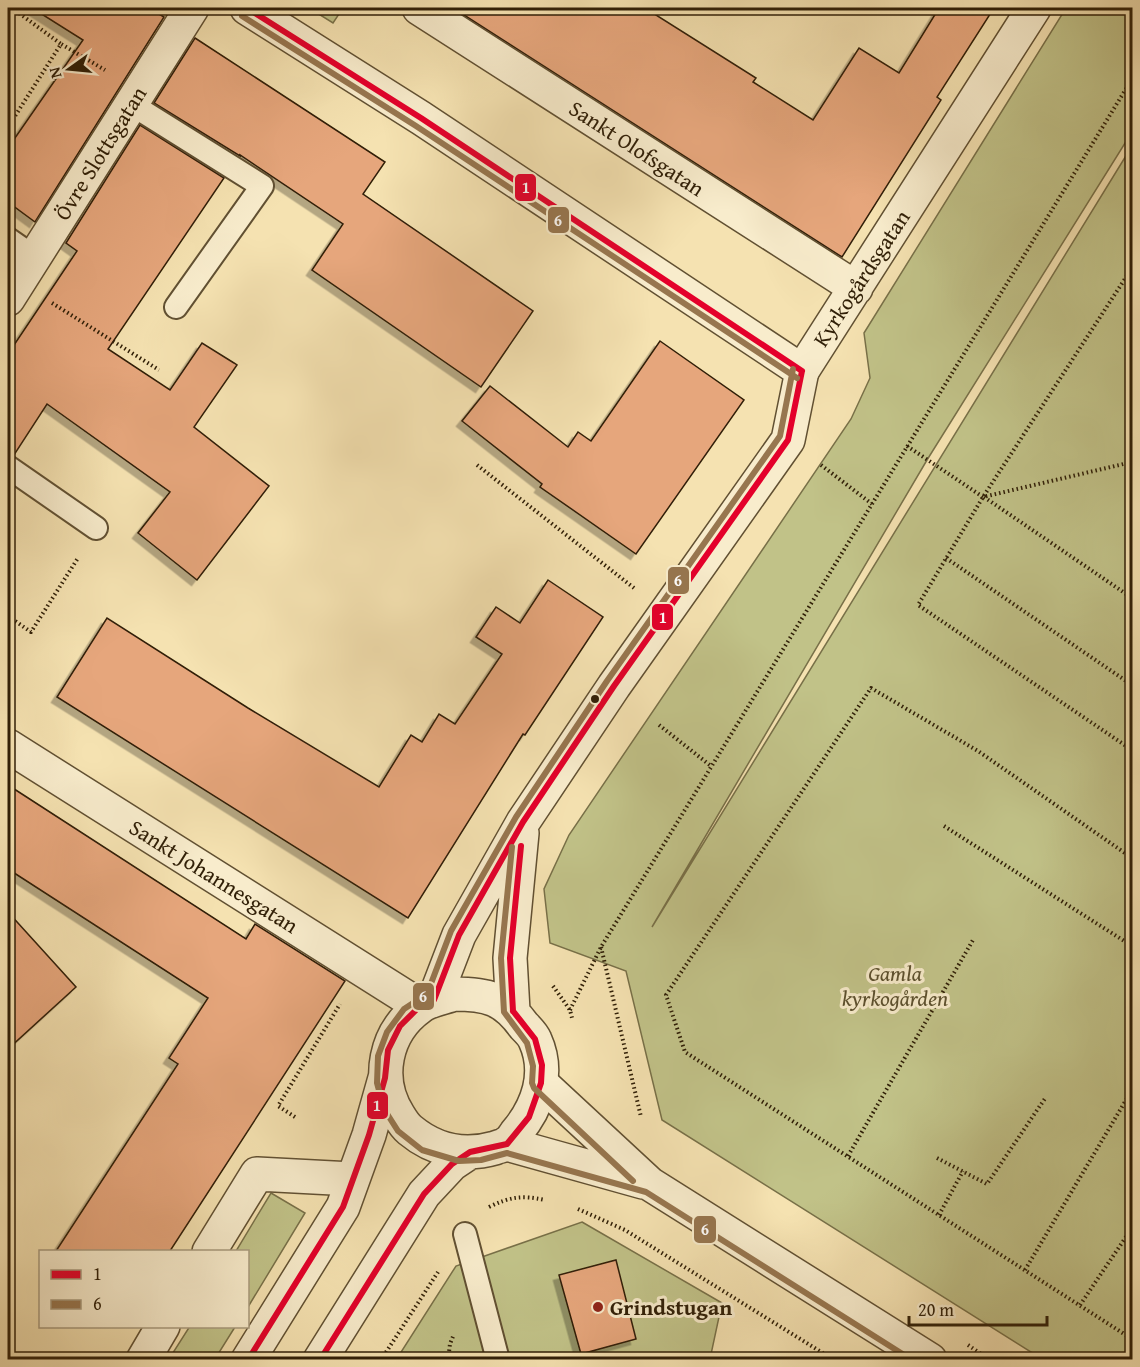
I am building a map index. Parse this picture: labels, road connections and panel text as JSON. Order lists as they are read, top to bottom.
{
  "streets": {
    "street": [
      "Sankt Olofsgatan",
      "Övre Slottsgatan",
      "Kyrkogårdsgatan",
      "Sankt Johannesgatan"
    ]
  },
  "crossings": [
    ["Sankt Olofsgatan", "Kyrkogårdsgatan"],
    ["Kyrkogårdsgatan", "Sankt Johannesgatan"]
  ],
  "parks": ["Gamla kyrkogården"],
  "places": ["Grindstugan"],
  "lines": ["transit line 1", "transit line 6"],
  "legend": ["1", "6"],
  "scale_bar": "20 m",
  "north": "left"
}
